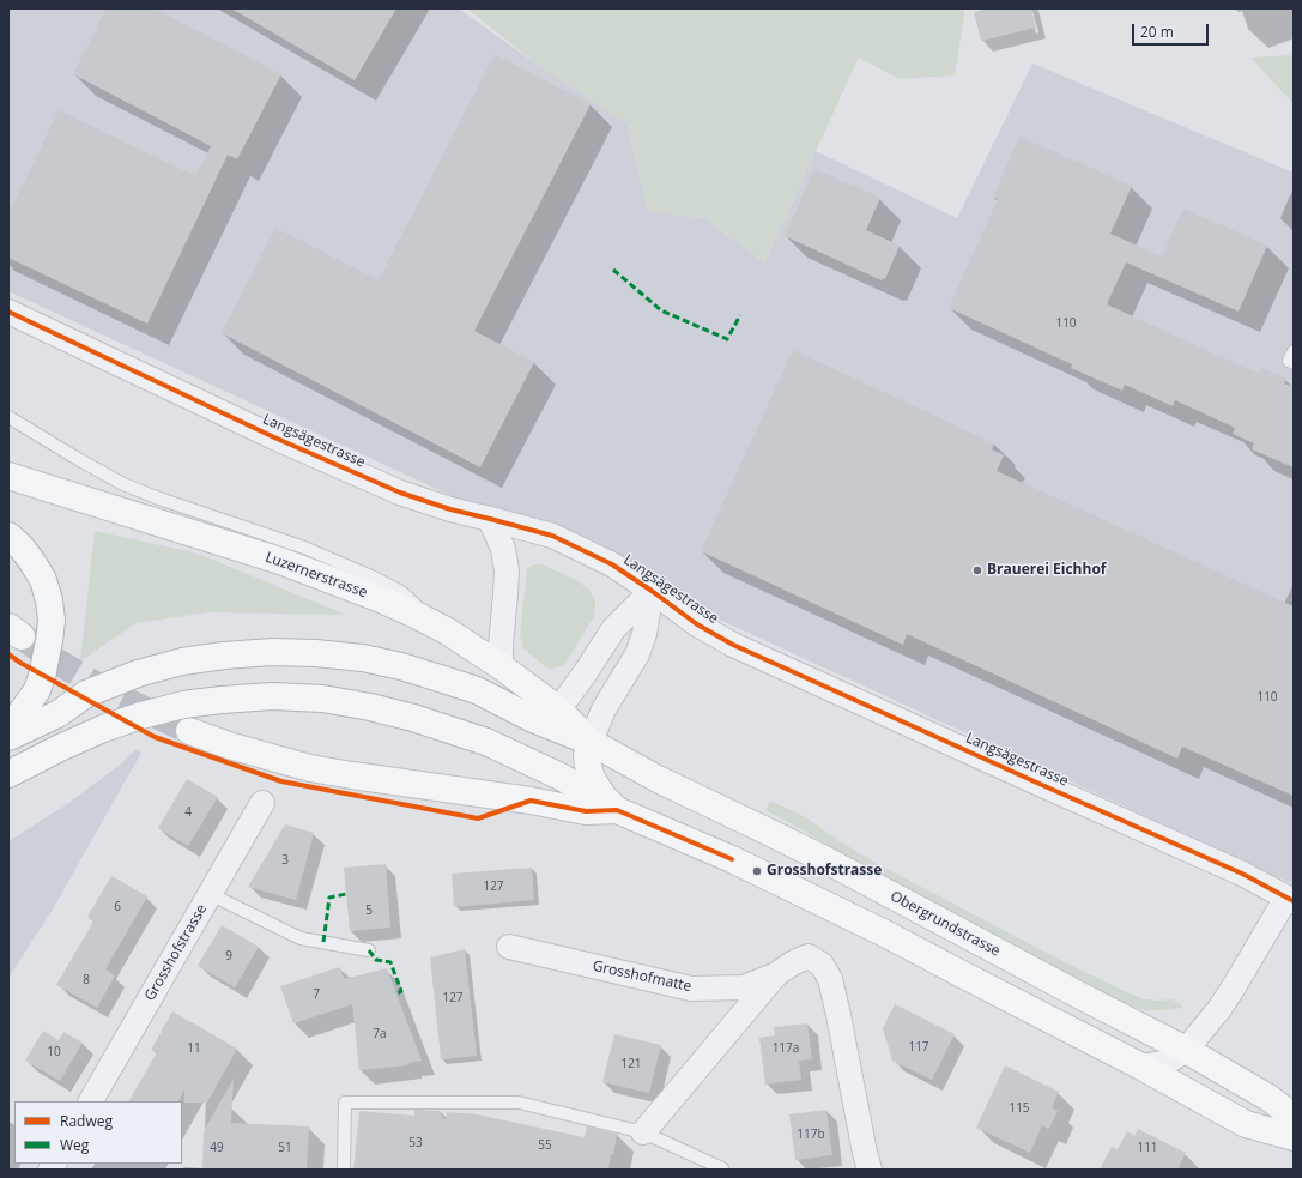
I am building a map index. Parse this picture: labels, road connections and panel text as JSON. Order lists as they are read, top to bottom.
{
  "streets": {
    "main road": ["Luzernerstrasse", "Obergrundstrasse"],
    "street": ["Langsägestrasse", "Grosshofstrasse", "Grosshofmatte"]
  },
  "crossings": [
    ["Langsägestrasse", "Luzernerstrasse"],
    ["Langsägestrasse", "Obergrundstrasse"],
    ["Luzernerstrasse", "Obergrundstrasse"]
  ],
  "places": ["Brauerei Eichhof", "Grosshofstrasse"],
  "house_numbers": [
    "110",
    "110",
    "4",
    "3",
    "127",
    "6",
    "5",
    "9",
    "8",
    "7",
    "127",
    "7a",
    "117",
    "11",
    "117a",
    "10",
    "121",
    "115",
    "117b",
    "53",
    "55",
    "49",
    "51",
    "111"
  ],
  "legend": ["Radweg", "Weg"],
  "scale_bar": "20 m"
}
